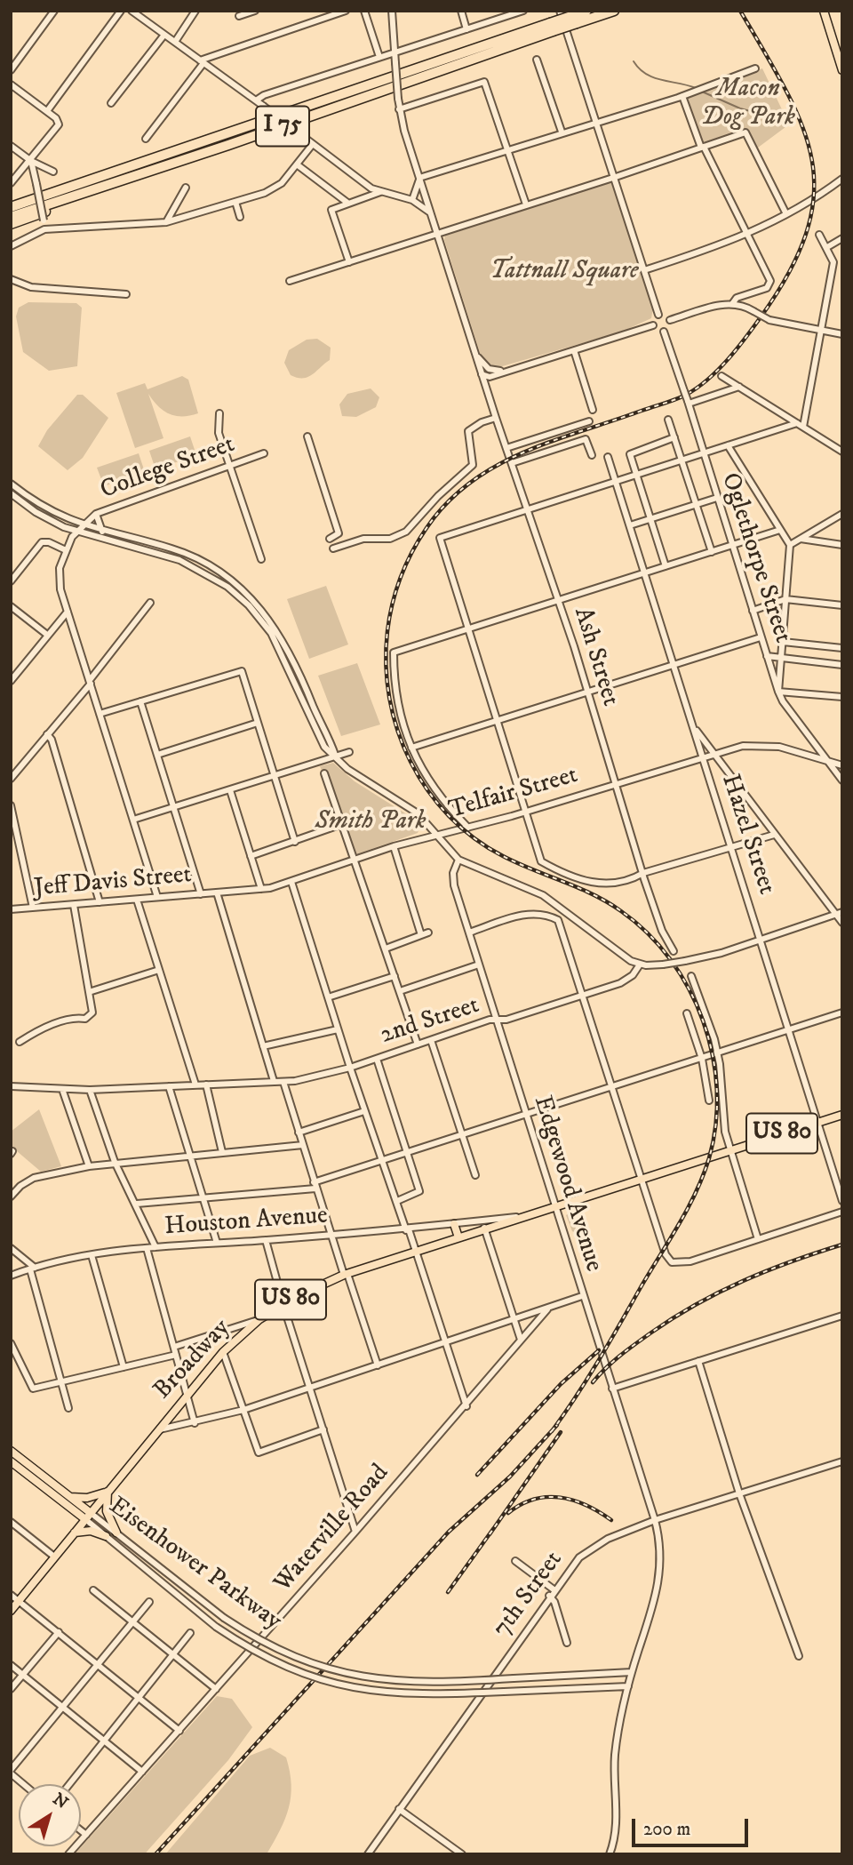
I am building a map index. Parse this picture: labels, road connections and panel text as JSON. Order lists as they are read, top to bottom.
{
  "streets": {
    "highway": ["I 75"],
    "main road": ["US 80", "Broadway", "Eisenhower Parkway"],
    "street": [
      "College Street",
      "Oglethorpe Street",
      "Ash Street",
      "Telfair Street",
      "Hazel Street",
      "Jeff Davis Street",
      "2nd Street",
      "Edgewood Avenue",
      "Houston Avenue",
      "Waterville Road",
      "7th Street"
    ]
  },
  "crossings": [
    ["College Street", "Jeff Davis Street"],
    ["Oglethorpe Street", "Telfair Street"],
    ["Ash Street", "Telfair Street"],
    ["Telfair Street", "Hazel Street"],
    ["Telfair Street", "Jeff Davis Street"],
    ["Hazel Street", "US 80"],
    ["2nd Street", "Edgewood Avenue"],
    ["US 80", "Edgewood Avenue"],
    ["US 80", "Houston Avenue"],
    ["US 80", "Broadway"],
    ["US 80", "Eisenhower Parkway"],
    ["Edgewood Avenue", "Eisenhower Parkway"],
    ["Edgewood Avenue", "7th Street"]
  ],
  "parks": ["Macon Dog Park", "Tattnall Square", "Smith Park"],
  "scale_bar": "200 m",
  "north": "top right"
}
